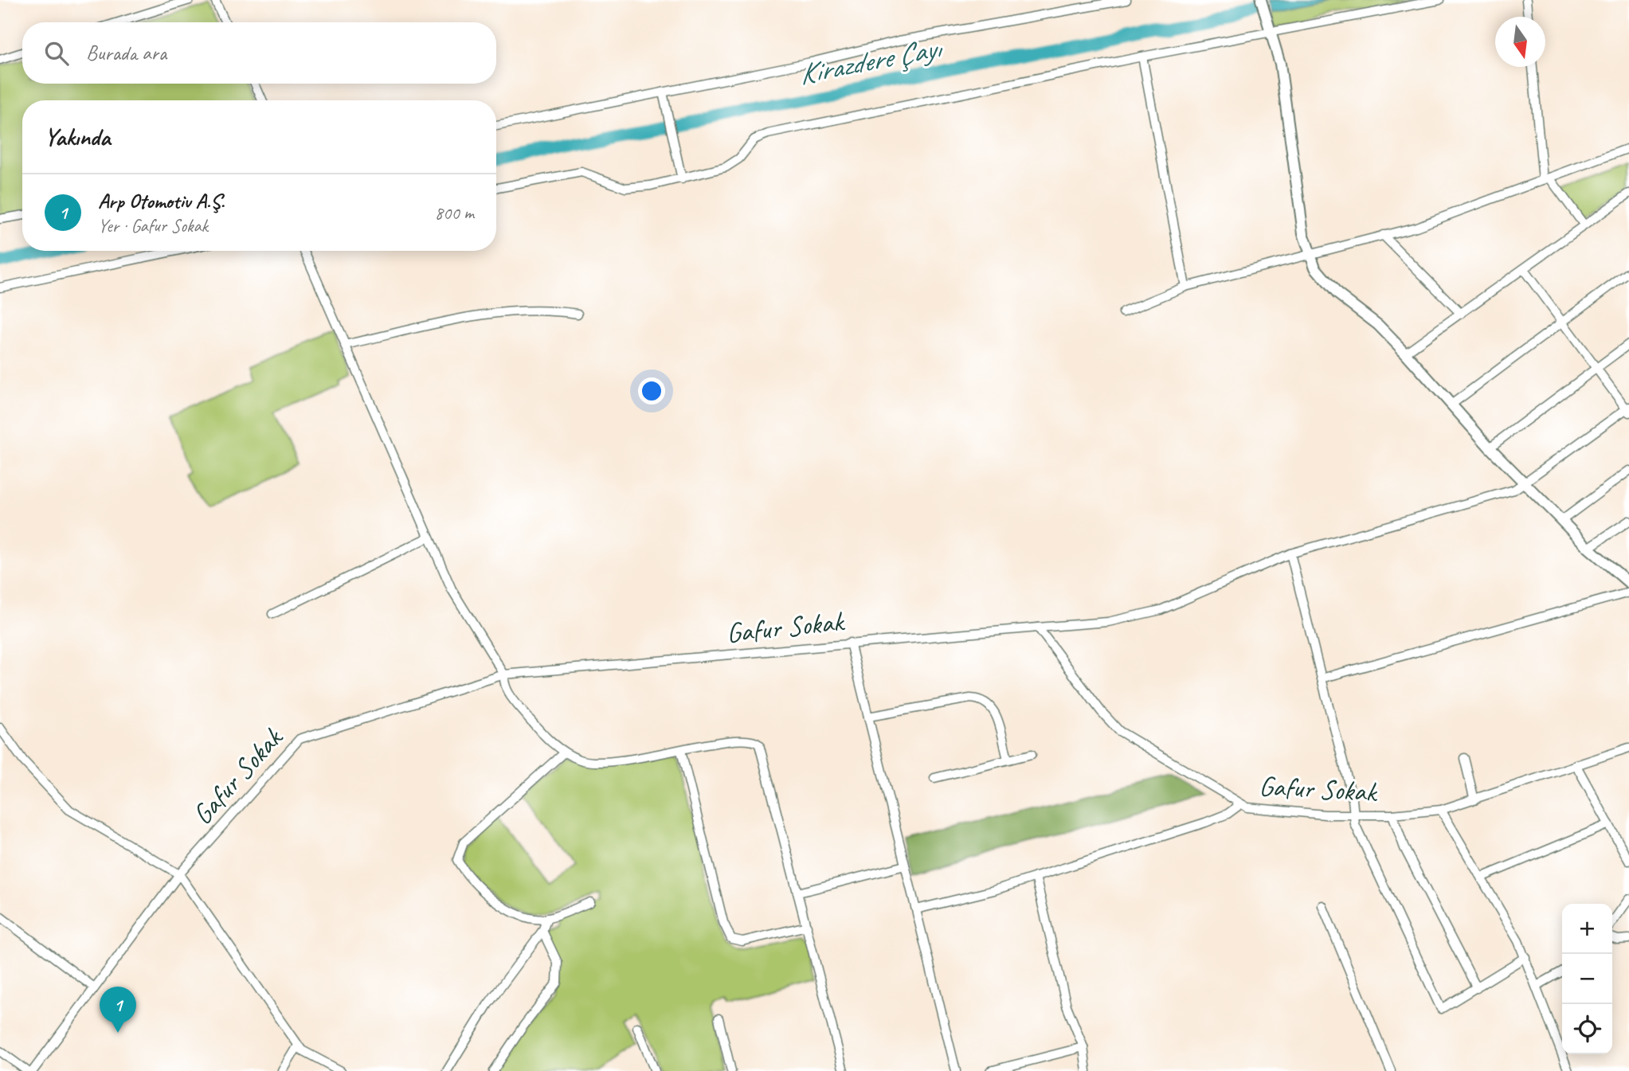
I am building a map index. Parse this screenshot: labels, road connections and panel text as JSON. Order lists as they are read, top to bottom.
{
  "streets": {
    "street": ["Gafur Sokak"]
  },
  "water": ["Kirazdere Çayı"],
  "north": "bottom",
  "page": {
    "search": "Burada ara",
    "heading": "Yakında",
    "list": [
      {
        "mark": "1",
        "name": "Arp Otomotiv A.Ş.",
        "note": "Yer · Gafur Sokak",
        "value": "800 m"
      }
    ],
    "map_buttons": ["+", "−"],
    "pins": "1"
  }
}
